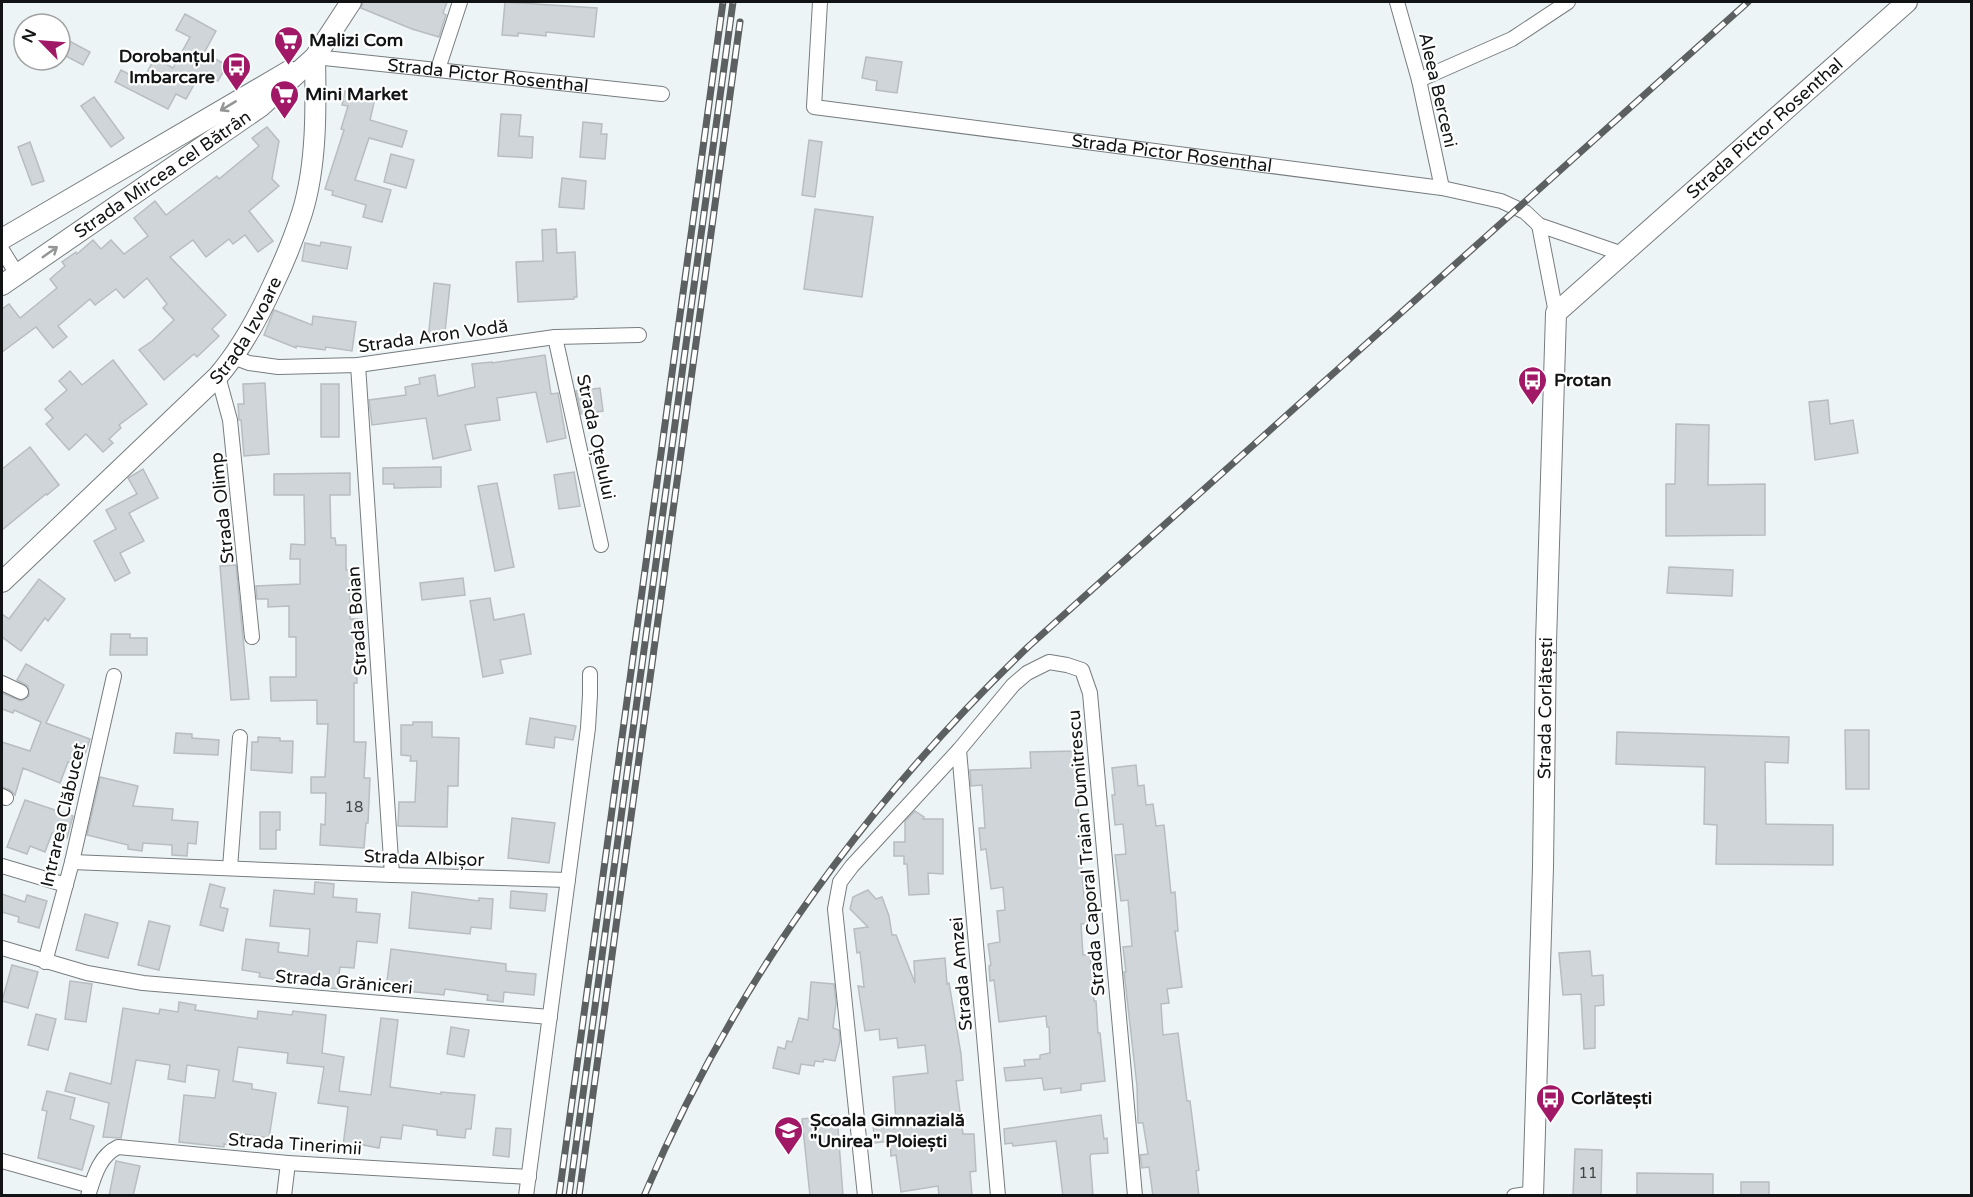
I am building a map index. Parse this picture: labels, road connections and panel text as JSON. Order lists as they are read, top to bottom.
{
  "streets": {
    "street": [
      "Strada Pictor Rosenthal",
      "Aleea Berceni",
      "Strada Mircea cel Bătrân",
      "Strada Izvoare",
      "Strada Aron Vodă",
      "Strada Oțelului",
      "Strada Olimp",
      "Strada Boian",
      "Strada Corlătești",
      "Intrarea Clăbucet",
      "Strada Caporal Traian Dumitrescu",
      "Strada Albișor",
      "Strada Amzei",
      "Strada Grăniceri",
      "Strada Tinerimii"
    ]
  },
  "crossings": [
    ["Strada Pictor Rosenthal", "Aleea Berceni"],
    ["Strada Pictor Rosenthal", "Strada Mircea cel Bătrân"],
    ["Strada Pictor Rosenthal", "Strada Izvoare"],
    ["Strada Pictor Rosenthal", "Strada Corlătești"],
    ["Strada Mircea cel Bătrân", "Strada Izvoare"],
    ["Strada Izvoare", "Strada Aron Vodă"],
    ["Strada Izvoare", "Strada Olimp"],
    ["Strada Aron Vodă", "Strada Oțelului"],
    ["Strada Aron Vodă", "Strada Boian"],
    ["Strada Boian", "Strada Albișor"],
    ["Intrarea Clăbucet", "Strada Albișor"],
    ["Intrarea Clăbucet", "Strada Grăniceri"],
    ["Strada Caporal Traian Dumitrescu", "Strada Amzei"]
  ],
  "places": {
    "supermarket": ["Malizi Com", "Mini Market"],
    "bus stop": ["Dorobanțul Imbarcare", "Protan", "Corlătești"],
    "school or university": ["Școala Gimnazială \"Unirea\" Ploiești"]
  },
  "house_numbers": ["18", "11"],
  "north": "top left"
}
